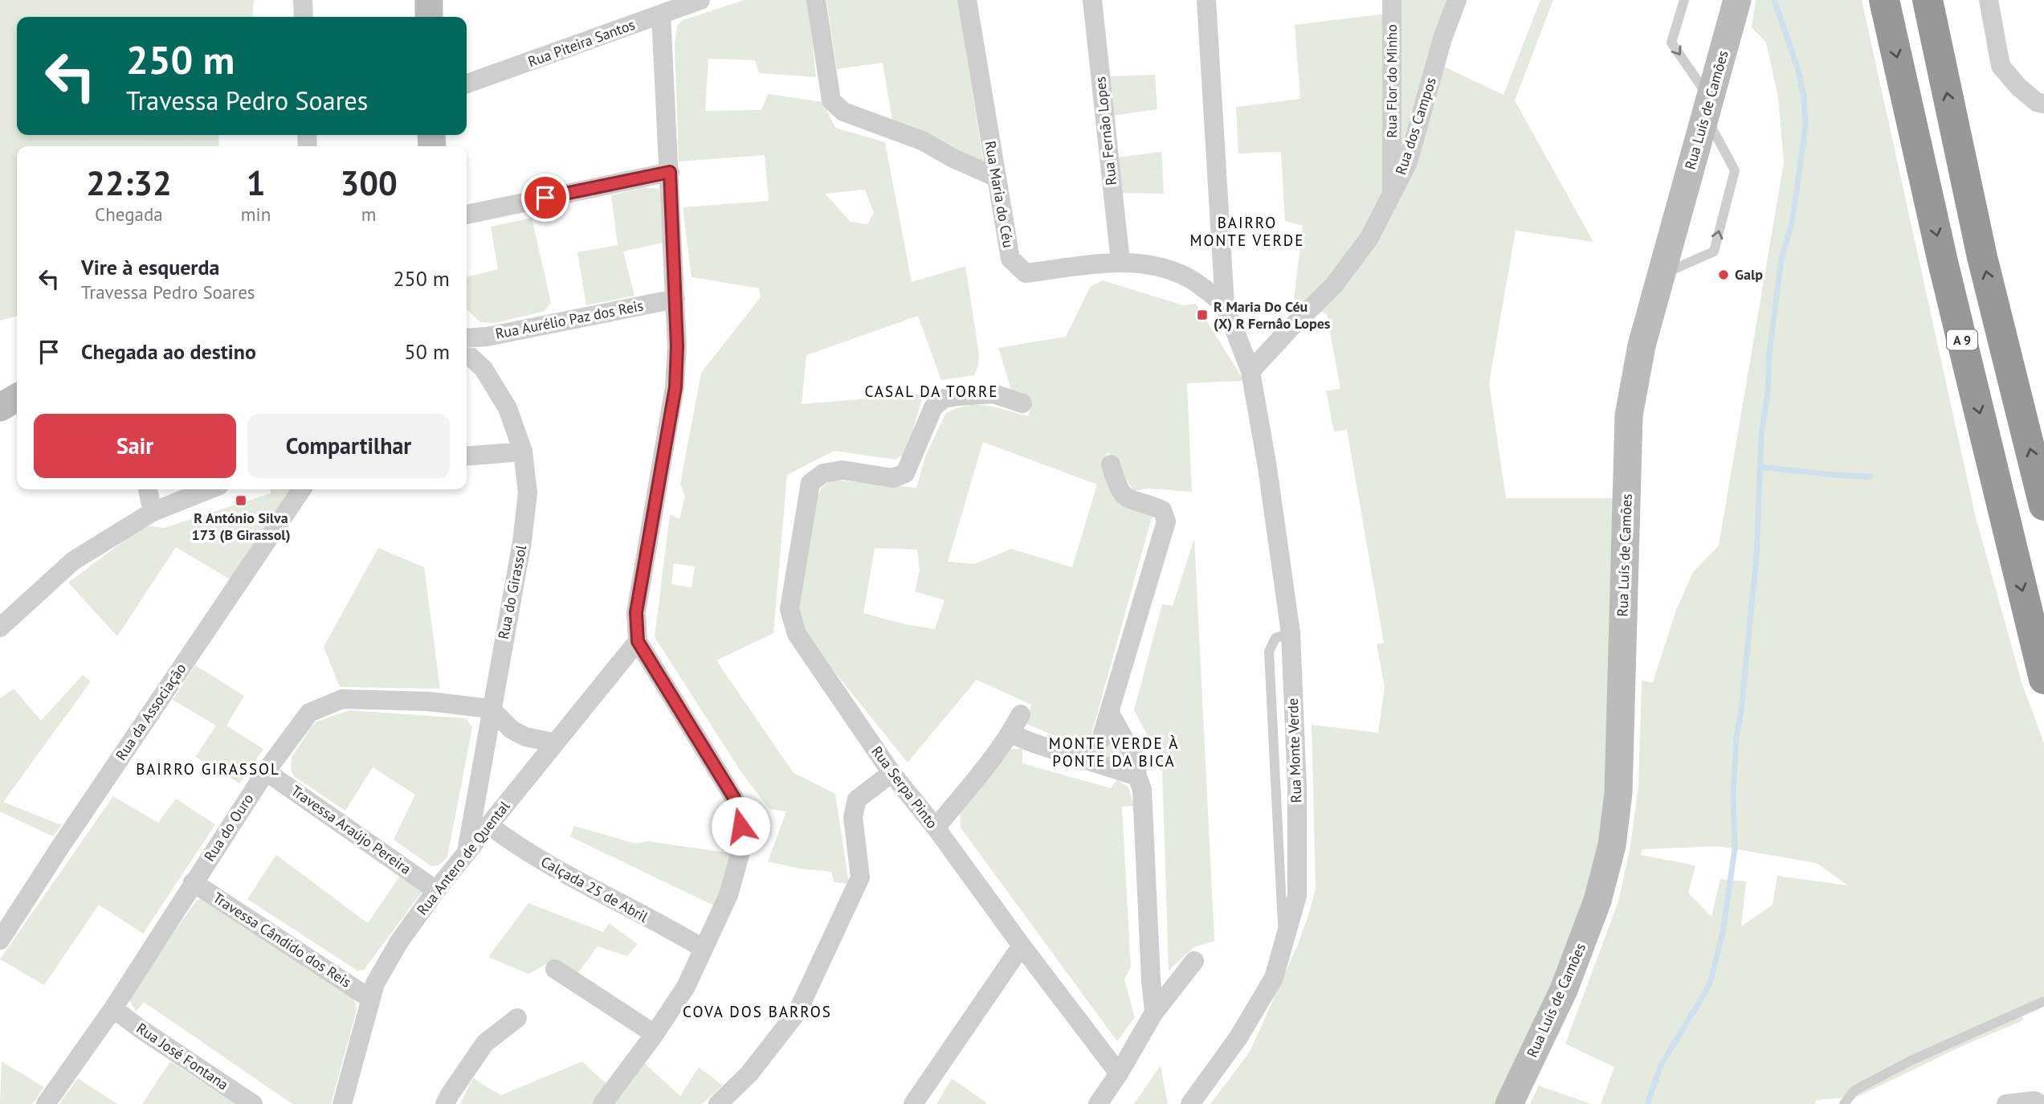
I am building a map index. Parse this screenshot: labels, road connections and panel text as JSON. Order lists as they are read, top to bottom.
{
  "streets": {
    "highway": ["A 9"],
    "main road": ["Rua Luís de Camões"],
    "street": [
      "Rua Piteira Santos",
      "Rua Flor do Minho",
      "Rua dos Campos",
      "Rua Fernão Lopes",
      "Rua Maria do Céu",
      "Rua Aurélio Paz dos Reis",
      "Rua do Girassol",
      "Rua da Associação",
      "Rua Monte Verde",
      "Rua Serpa Pinto",
      "Rua do Ouro",
      "Travessa Araújo Pereira",
      "Rua Antero de Quental",
      "Calçada 25 de Abril",
      "Travessa Cândido dos Reis",
      "Rua José Fontana"
    ]
  },
  "crossings": [
    ["Rua Flor do Minho", "Rua dos Campos"],
    ["Rua dos Campos", "Rua Monte Verde"],
    ["Rua Fernão Lopes", "Rua Maria do Céu"],
    ["Rua Maria do Céu", "Rua Monte Verde"],
    ["Rua do Girassol", "Rua do Ouro"],
    ["Rua do Girassol", "Rua Antero de Quental"],
    ["Rua do Ouro", "Travessa Araújo Pereira"],
    ["Rua do Ouro", "Travessa Cândido dos Reis"],
    ["Rua do Ouro", "Rua José Fontana"],
    ["Travessa Araújo Pereira", "Rua Antero de Quental"],
    ["Rua Antero de Quental", "Calçada 25 de Abril"],
    ["Rua Antero de Quental", "Travessa Cândido dos Reis"]
  ],
  "districts": [
    "BAIRRO MONTE VERDE",
    "CASAL DA TORRE",
    "MONTE VERDE À PONTE DA BICA",
    "BAIRRO GIRASSOL",
    "COVA DOS BARROS"
  ],
  "places": {
    "other": ["Galp"],
    "transit": ["R Maria Do Céu (X) R Fernâo Lopes", "R António Silva 173 (B Girassol)"]
  },
  "page": {
    "turn": ["250 m", "Travessa Pedro Soares"],
    "eta": [
      "22:32",
      "Chegada",
      "1",
      "min",
      "300",
      "m"
    ],
    "list": [
      {
        "name": "Vire à esquerda",
        "note": "Travessa Pedro Soares",
        "value": "250 m"
      },
      {
        "name": "Chegada ao destino",
        "value": "50 m"
      }
    ],
    "buttons": ["Sair", "Compartilhar"]
  }
}
